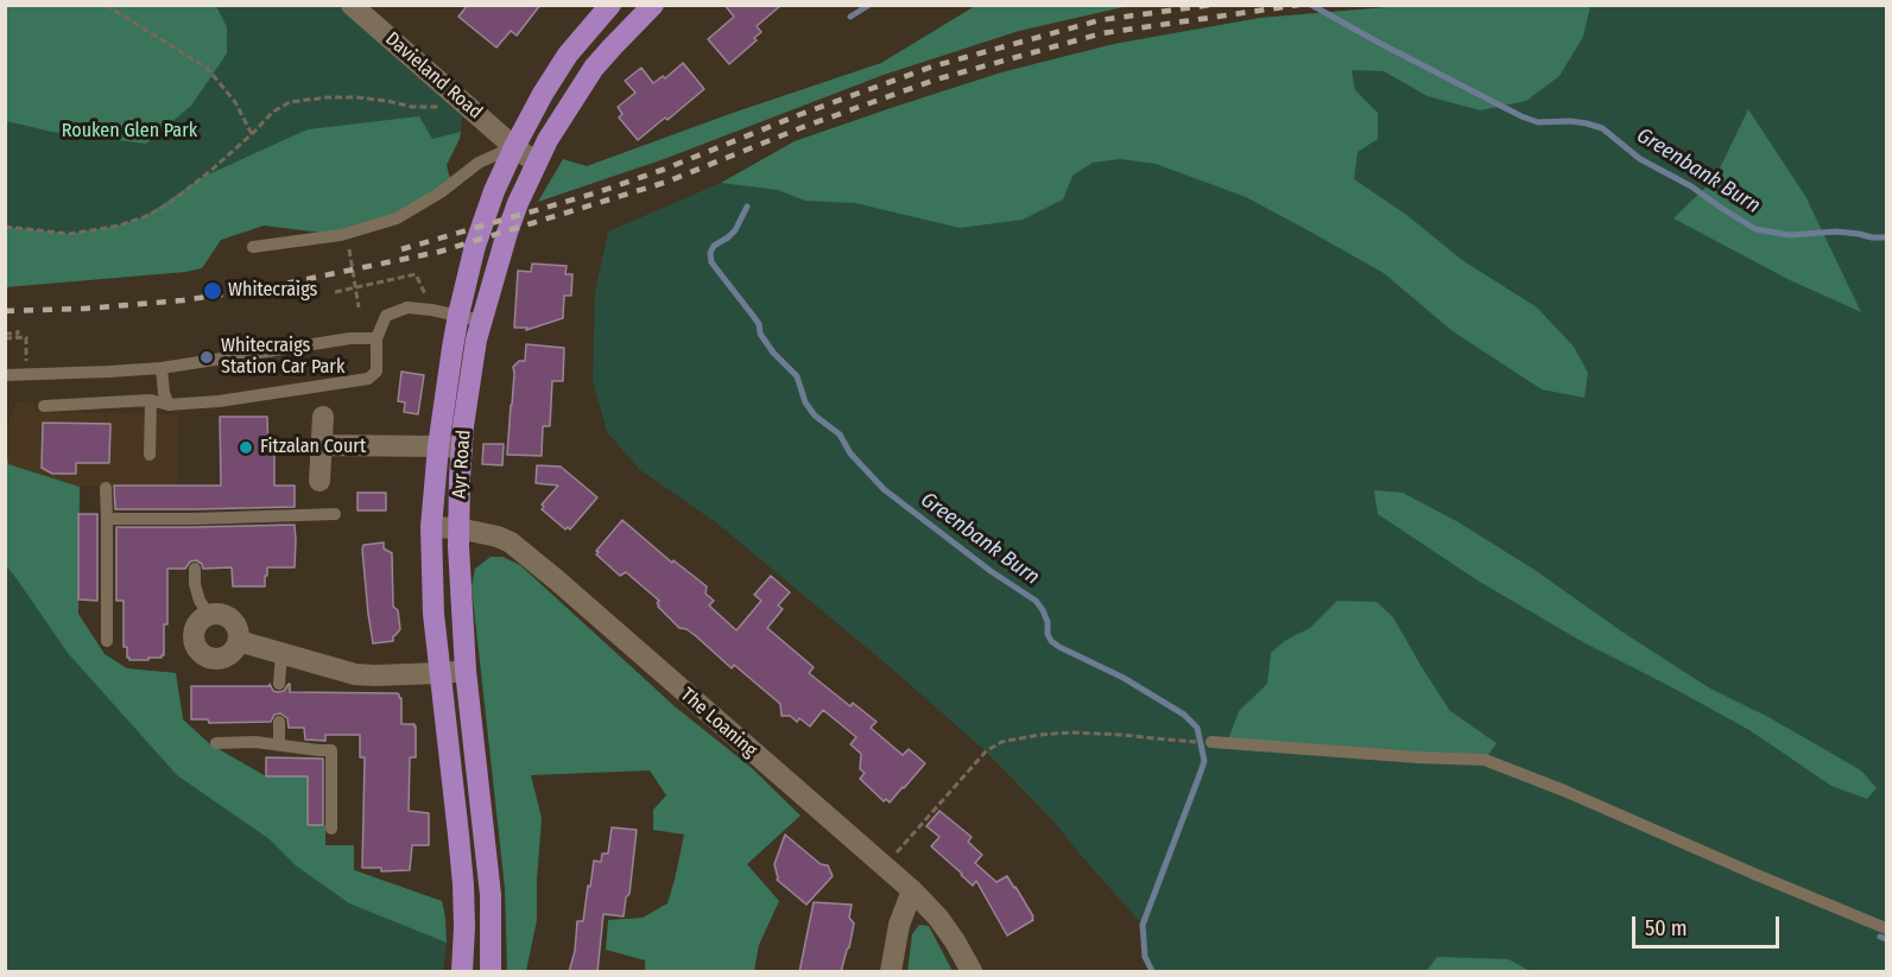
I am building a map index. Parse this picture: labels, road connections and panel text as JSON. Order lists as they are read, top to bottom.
{
  "streets": {
    "main road": ["Ayr Road"],
    "street": ["Davieland Road", "The Loaning"]
  },
  "crossings": [
    ["Davieland Road", "Ayr Road"],
    ["Ayr Road", "The Loaning"]
  ],
  "water": ["Greenbank Burn"],
  "parks": ["Rouken Glen Park"],
  "places": ["Whitecraigs", "Whitecraigs Station Car Park", "Fitzalan Court"],
  "scale_bar": "50 m"
}
